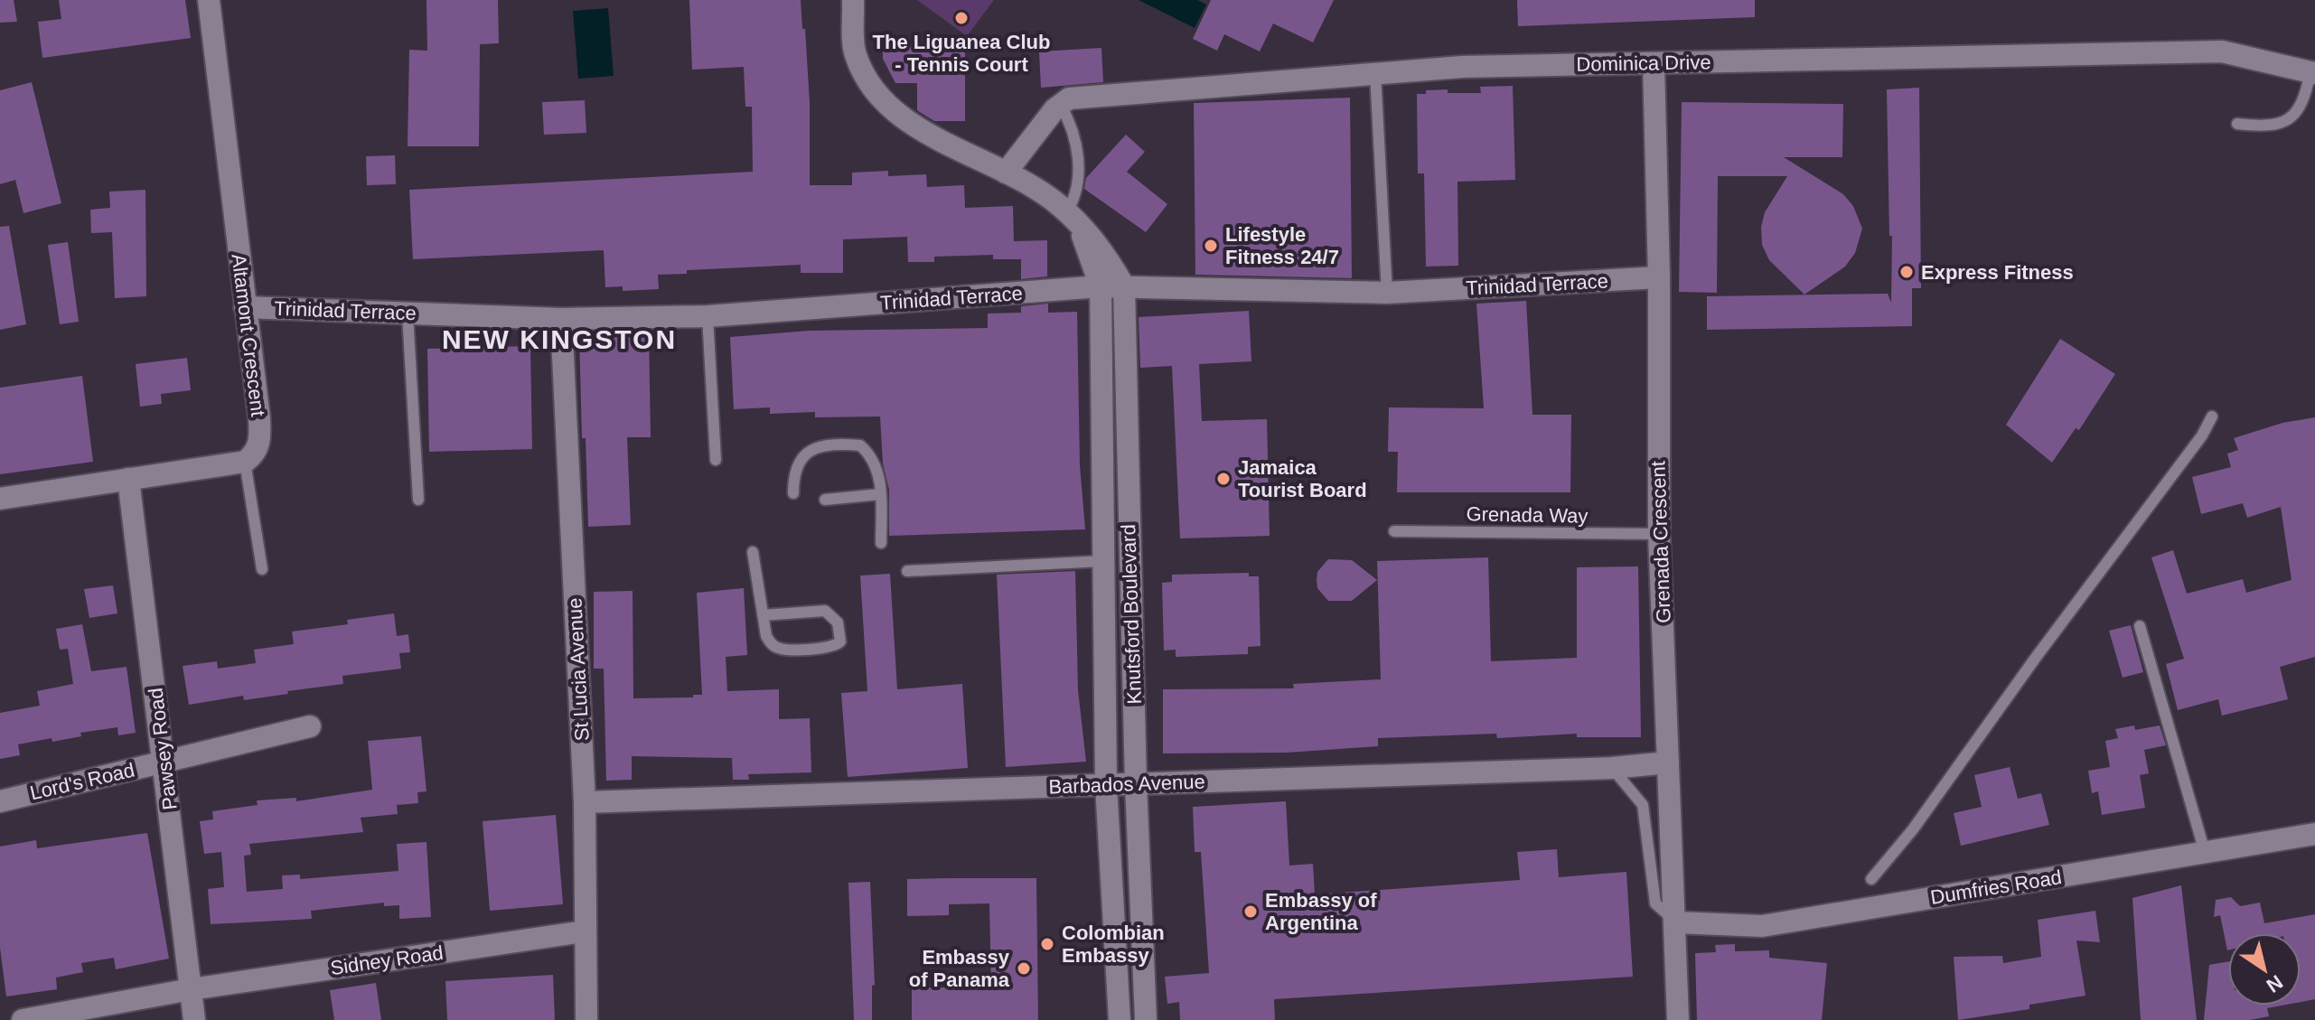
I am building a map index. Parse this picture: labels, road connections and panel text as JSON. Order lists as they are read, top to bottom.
{
  "streets": {
    "street": [
      "Dominica Drive",
      "Trinidad Terrace",
      "Altamont Crescent",
      "Grenada Crescent",
      "Knutsford Boulevard",
      "St Lucia Avenue",
      "Pawsey Road",
      "Lord's Road",
      "Barbados Avenue",
      "Dumfries Road",
      "Sidney Road"
    ],
    "lane": ["Grenada Way"]
  },
  "crossings": [
    ["Dominica Drive", "Grenada Crescent"],
    ["Trinidad Terrace", "Altamont Crescent"],
    ["Trinidad Terrace", "Grenada Crescent"],
    ["Trinidad Terrace", "Knutsford Boulevard"],
    ["Trinidad Terrace", "St Lucia Avenue"],
    ["Grenada Way", "Grenada Crescent"],
    ["Grenada Crescent", "Barbados Avenue"],
    ["Grenada Crescent", "Dumfries Road"],
    ["Knutsford Boulevard", "Barbados Avenue"],
    ["St Lucia Avenue", "Barbados Avenue"],
    ["St Lucia Avenue", "Sidney Road"],
    ["Pawsey Road", "Lord's Road"],
    ["Pawsey Road", "Sidney Road"]
  ],
  "districts": ["NEW KINGSTON"],
  "places": [
    "The Liguanea Club - Tennis Court",
    "Lifestyle Fitness 24/7",
    "Express Fitness",
    "Jamaica Tourist Board",
    "Embassy of Argentina",
    "Colombian Embassy",
    "Embassy of Panama"
  ],
  "north": "bottom right"
}
